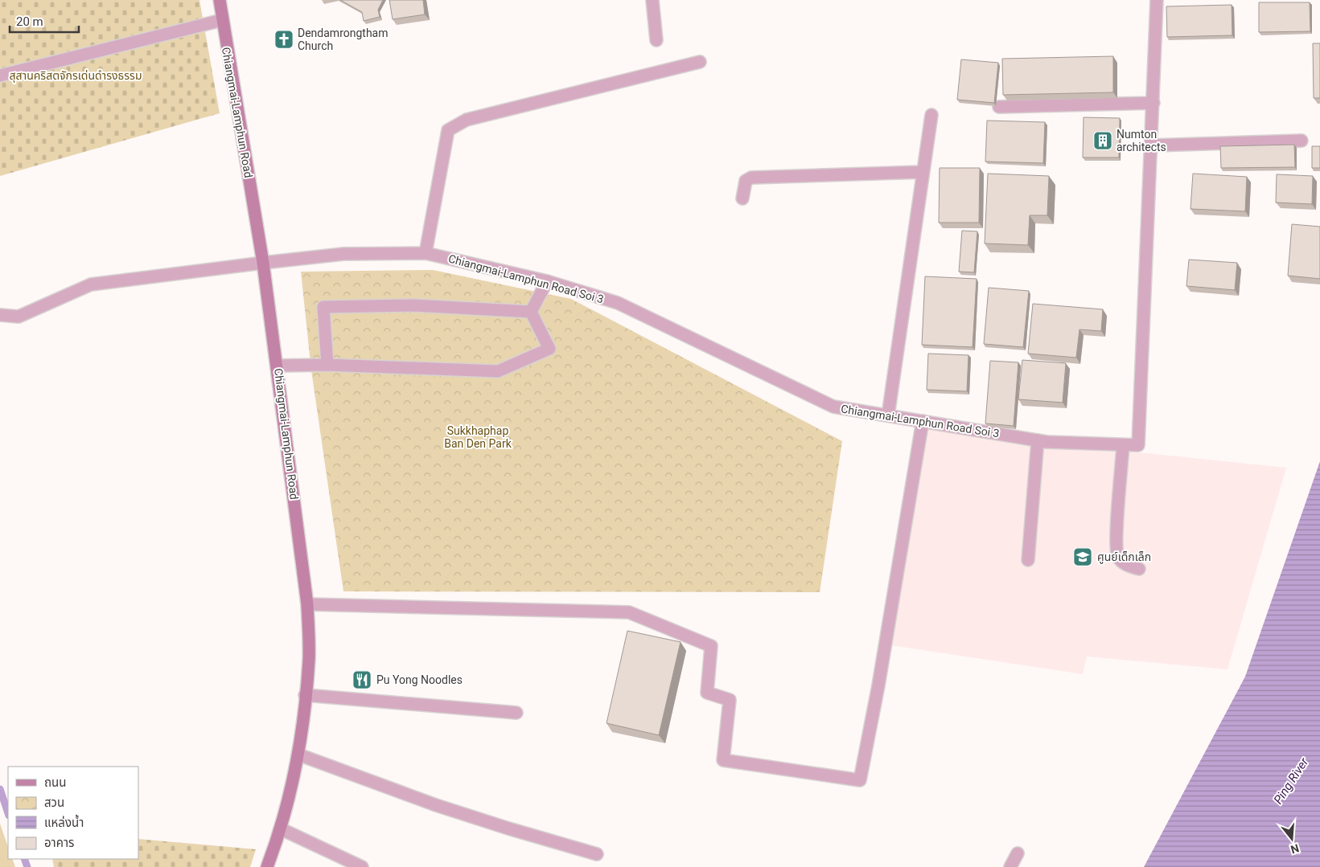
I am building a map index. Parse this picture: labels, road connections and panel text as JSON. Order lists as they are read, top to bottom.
{
  "streets": {
    "main road": ["Chiangmai-Lamphun Road"],
    "street": ["Chiangmai-Lamphun Road Soi 3"]
  },
  "crossings": [
    ["Chiangmai-Lamphun Road", "Chiangmai-Lamphun Road Soi 3"]
  ],
  "water": ["Ping River"],
  "parks": ["สุสานคริสตจักรเด่นดำรงธรรม", "Sukkhaphap Ban Den Park"],
  "places": {
    "church": ["Dendamrongtham Church"],
    "building": ["Numton architects"],
    "school or university": ["ศูนย์เด็กเล็ก"],
    "restaurant": ["Pu Yong Noodles"]
  },
  "legend": [
    "ถนน",
    "สวน",
    "แหล่งน้ำ",
    "อาคาร"
  ],
  "scale_bar": "20 m",
  "north": "bottom"
}
